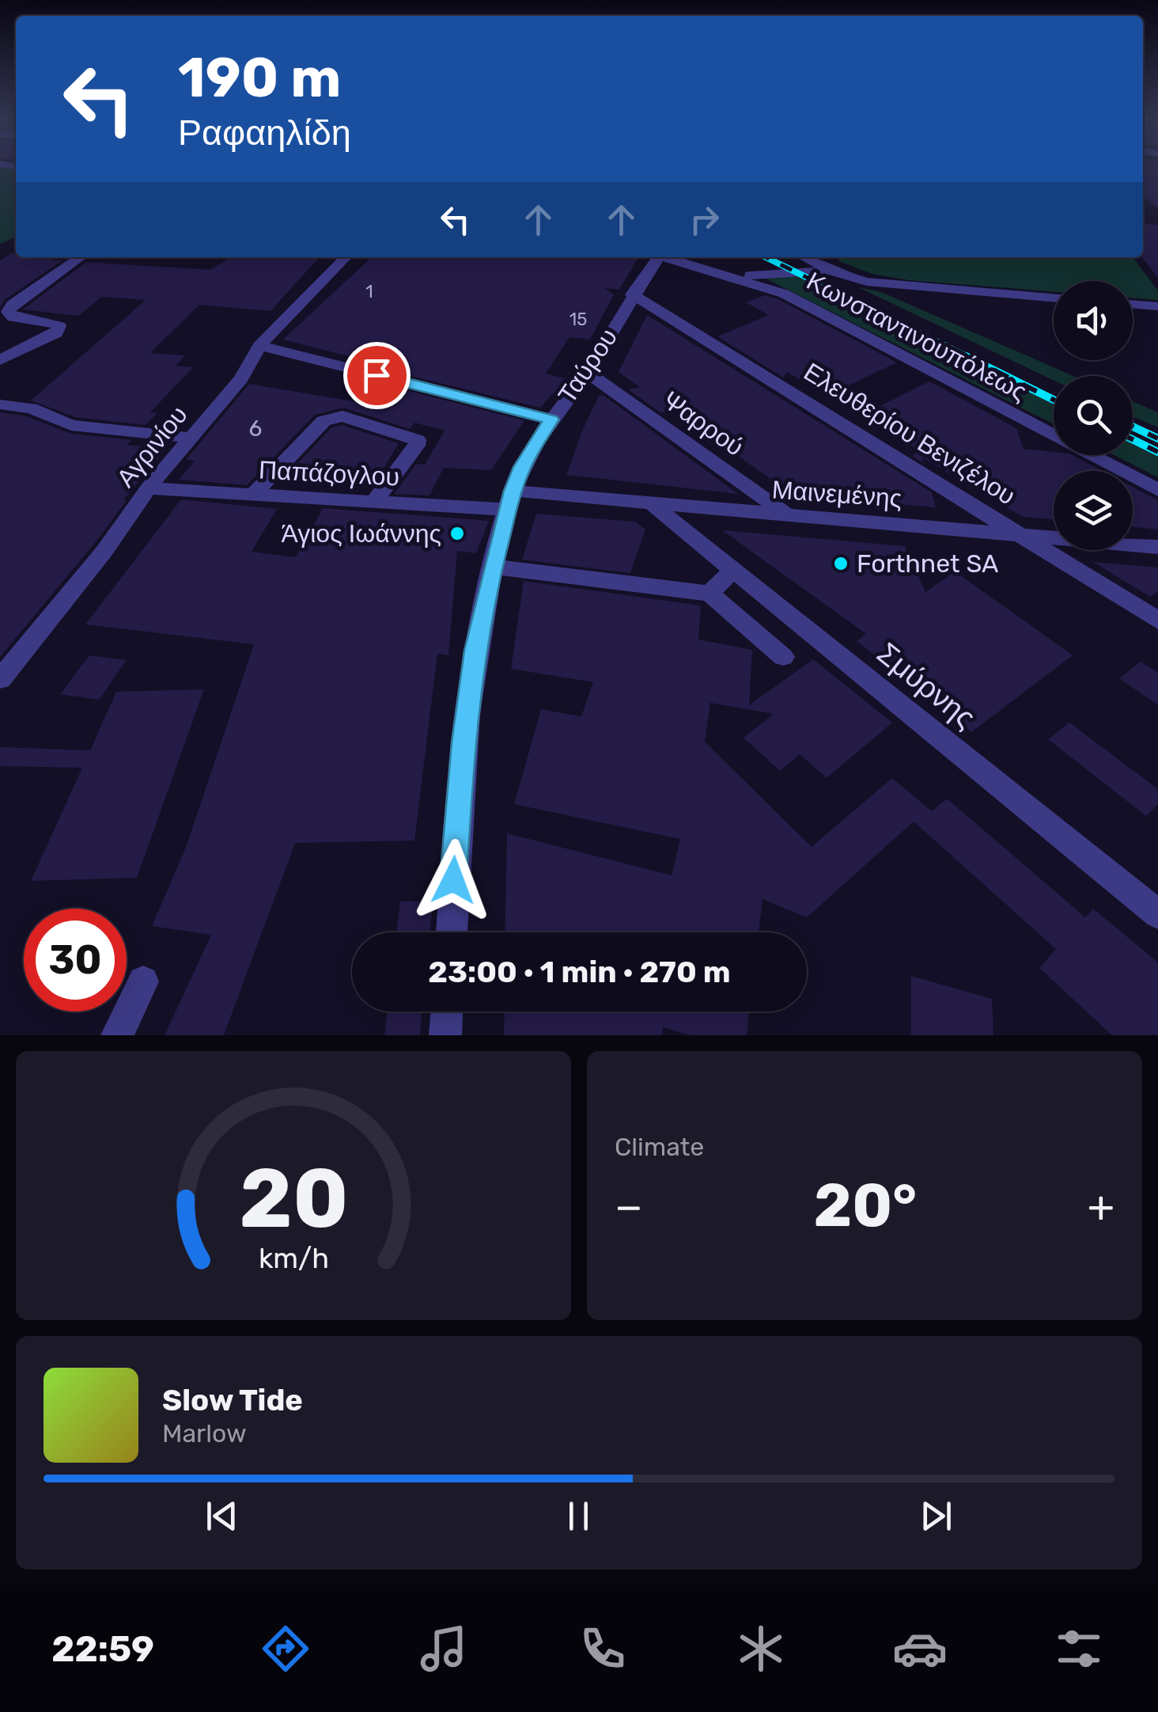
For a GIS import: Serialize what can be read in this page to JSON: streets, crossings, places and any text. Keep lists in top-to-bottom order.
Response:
{
  "streets": {
    "street": [
      "Κωνσταντινουπόλεως",
      "Ταύρου",
      "Ψαρρού",
      "Ελευθερίου Βενιζέλου",
      "Αγρινίου",
      "Παπάζογλου",
      "Μαινεμένης",
      "Σμύρνης"
    ]
  },
  "crossings": [
    ["Ταύρου", "Ψαρρού"],
    ["Ταύρου", "Ελευθερίου Βενιζέλου"],
    ["Ταύρου", "Παπάζογλου"],
    ["Ταύρου", "Μαινεμένης"],
    ["Ψαρρού", "Μαινεμένης"],
    ["Ελευθερίου Βενιζέλου", "Μαινεμένης"],
    ["Αγρινίου", "Παπάζογλου"],
    ["Παπάζογλου", "Μαινεμένης"],
    ["Μαινεμένης", "Σμύρνης"]
  ],
  "places": ["Άγιος Ιωάννης", "Forthnet SA"],
  "house_numbers": ["1", "15", "6"],
  "page": {
    "turn": ["190 m", "Ραφαηλίδη"],
    "limit": "30",
    "trip": "23:00 · 1 min · 270 m",
    "tile": "Climate",
    "heat": ["−", "20°", "+"],
    "song": ["Slow Tide", "Marlow"],
    "tabs": "22:59",
    "gauge": ["20", "km/h"]
  }
}
